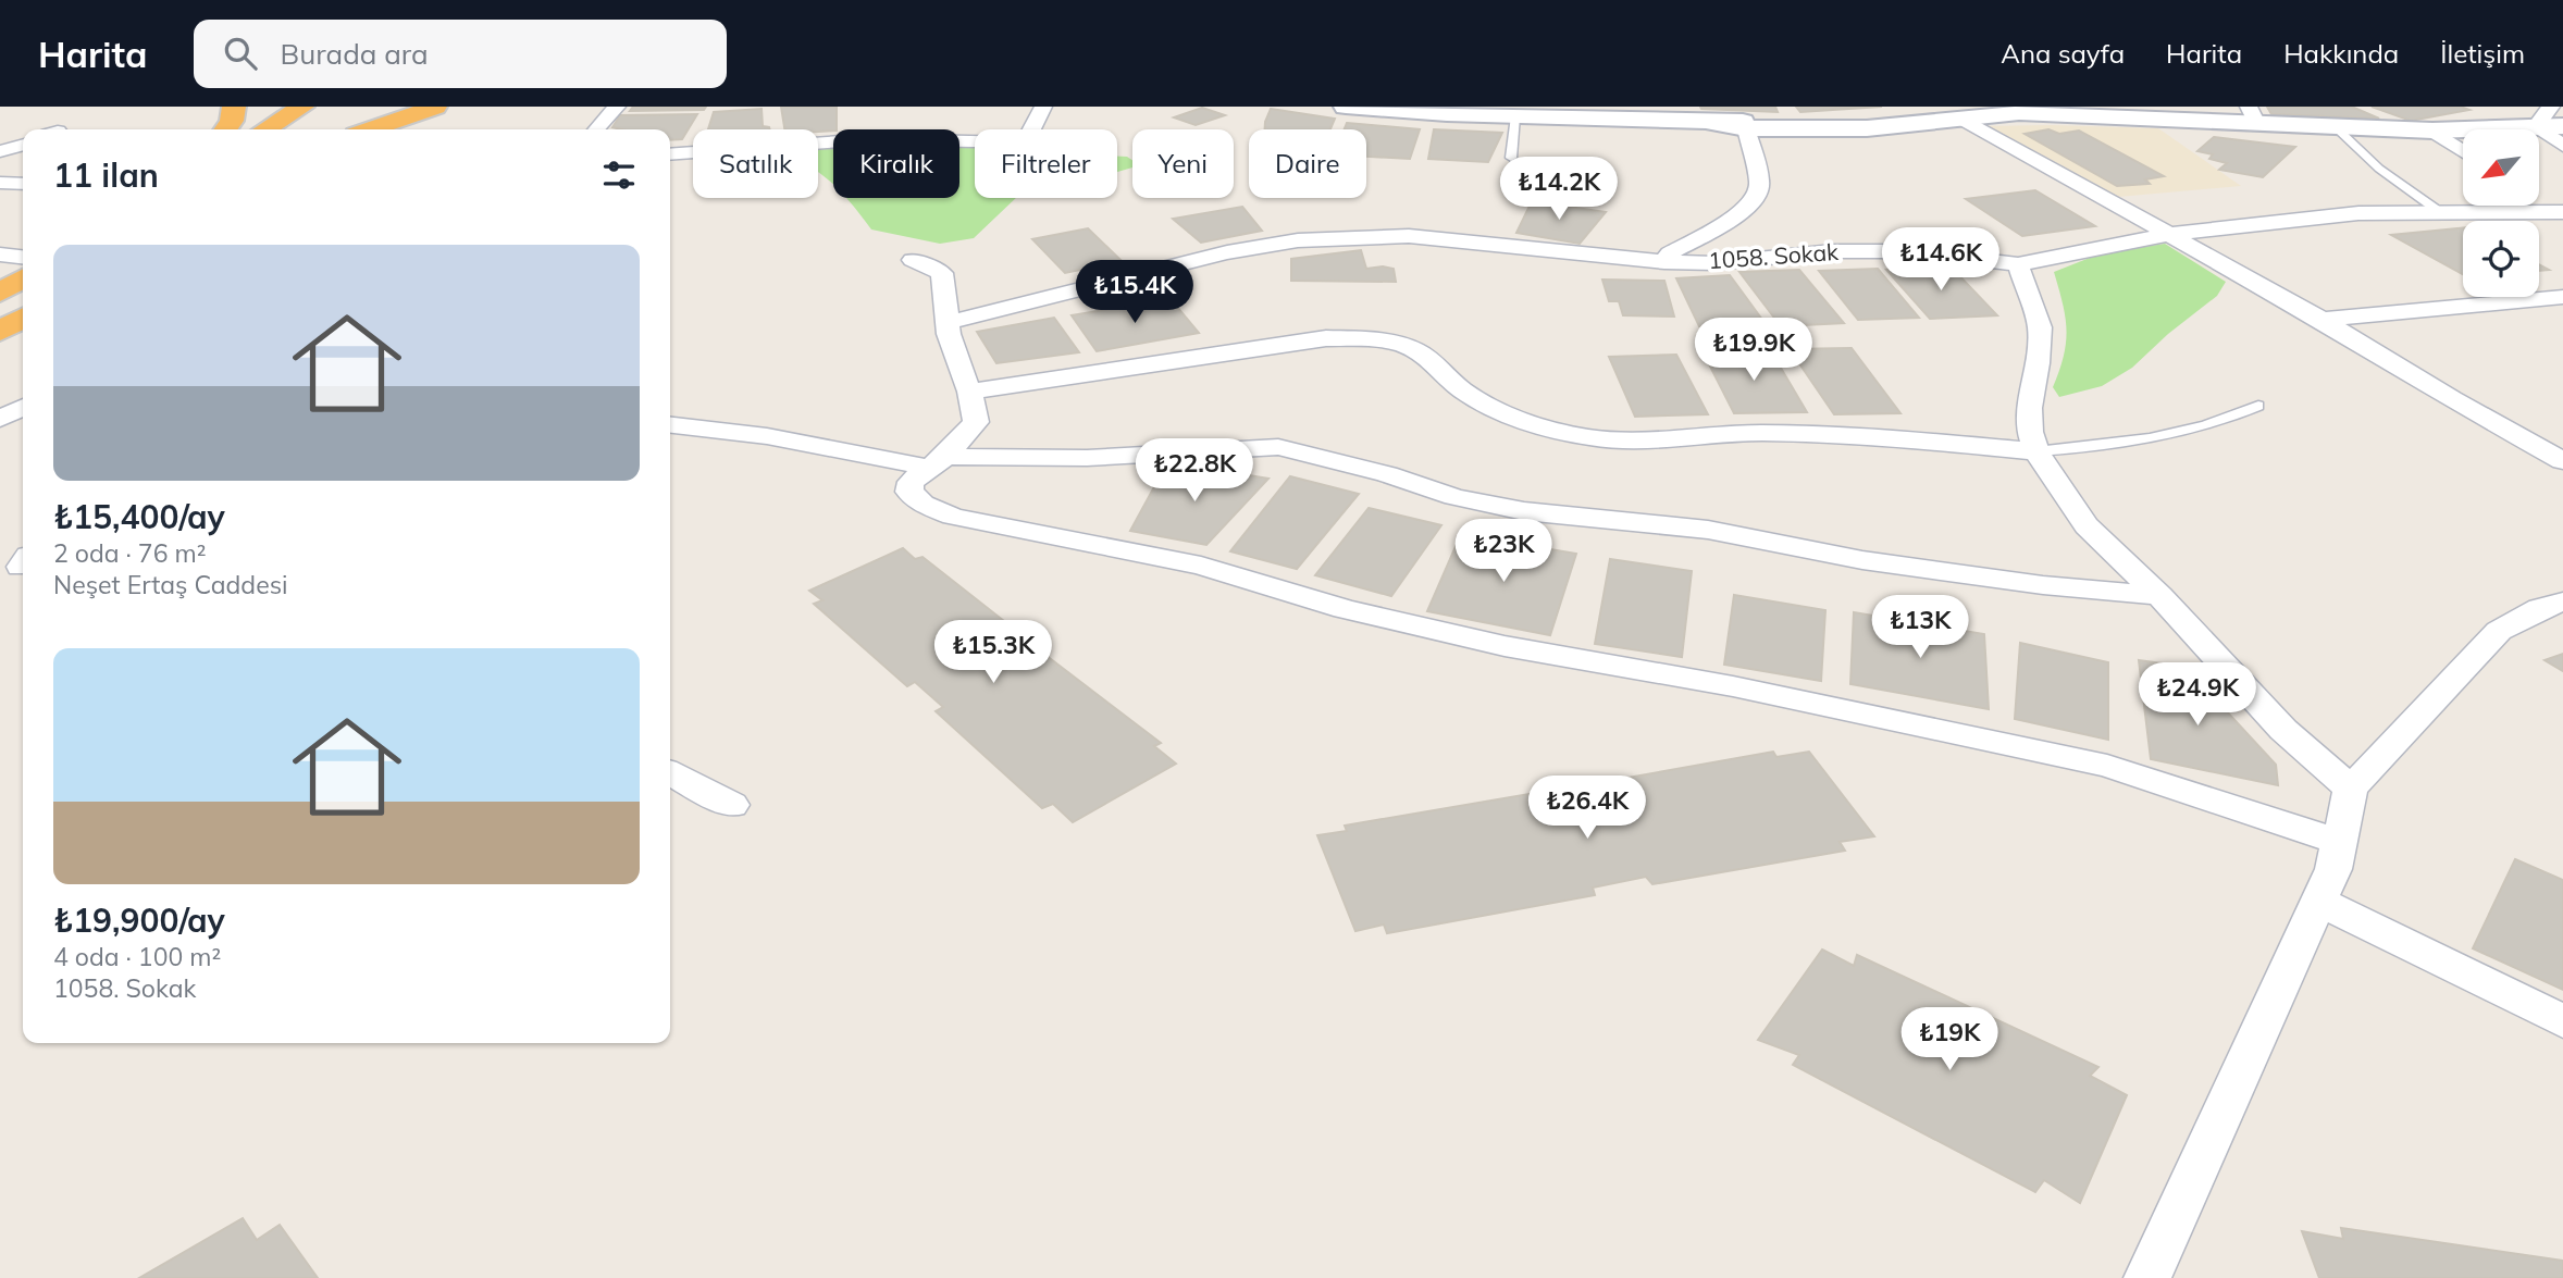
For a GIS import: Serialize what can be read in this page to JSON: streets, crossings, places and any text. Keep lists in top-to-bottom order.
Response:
{
  "streets": {
    "street": ["1058. Sokak"]
  },
  "north": "bottom left",
  "page": {
    "header": "Harita",
    "search": "Burada ara",
    "nav": [
      "Ana sayfa",
      "Harita",
      "Hakkında",
      "İletişim"
    ],
    "chip": [
      "Satılık",
      "Kiralık",
      "Filtreler",
      "Yeni",
      "Daire"
    ],
    "heading": "11 ilan",
    "price": [
      "₺14.2K",
      "₺14.6K",
      "₺15.4K",
      "₺19.9K",
      "₺22.8K",
      "₺23K",
      "₺13K",
      "₺15.3K",
      "₺24.9K",
      "₺26.4K",
      "₺19K"
    ],
    "list": [
      {
        "name": "₺15,400/ay",
        "note": "2 oda · 76 m² · Neşet Ertaş Caddesi"
      },
      {
        "name": "₺19,900/ay",
        "note": "4 oda · 100 m² · 1058. Sokak"
      }
    ]
  }
}
